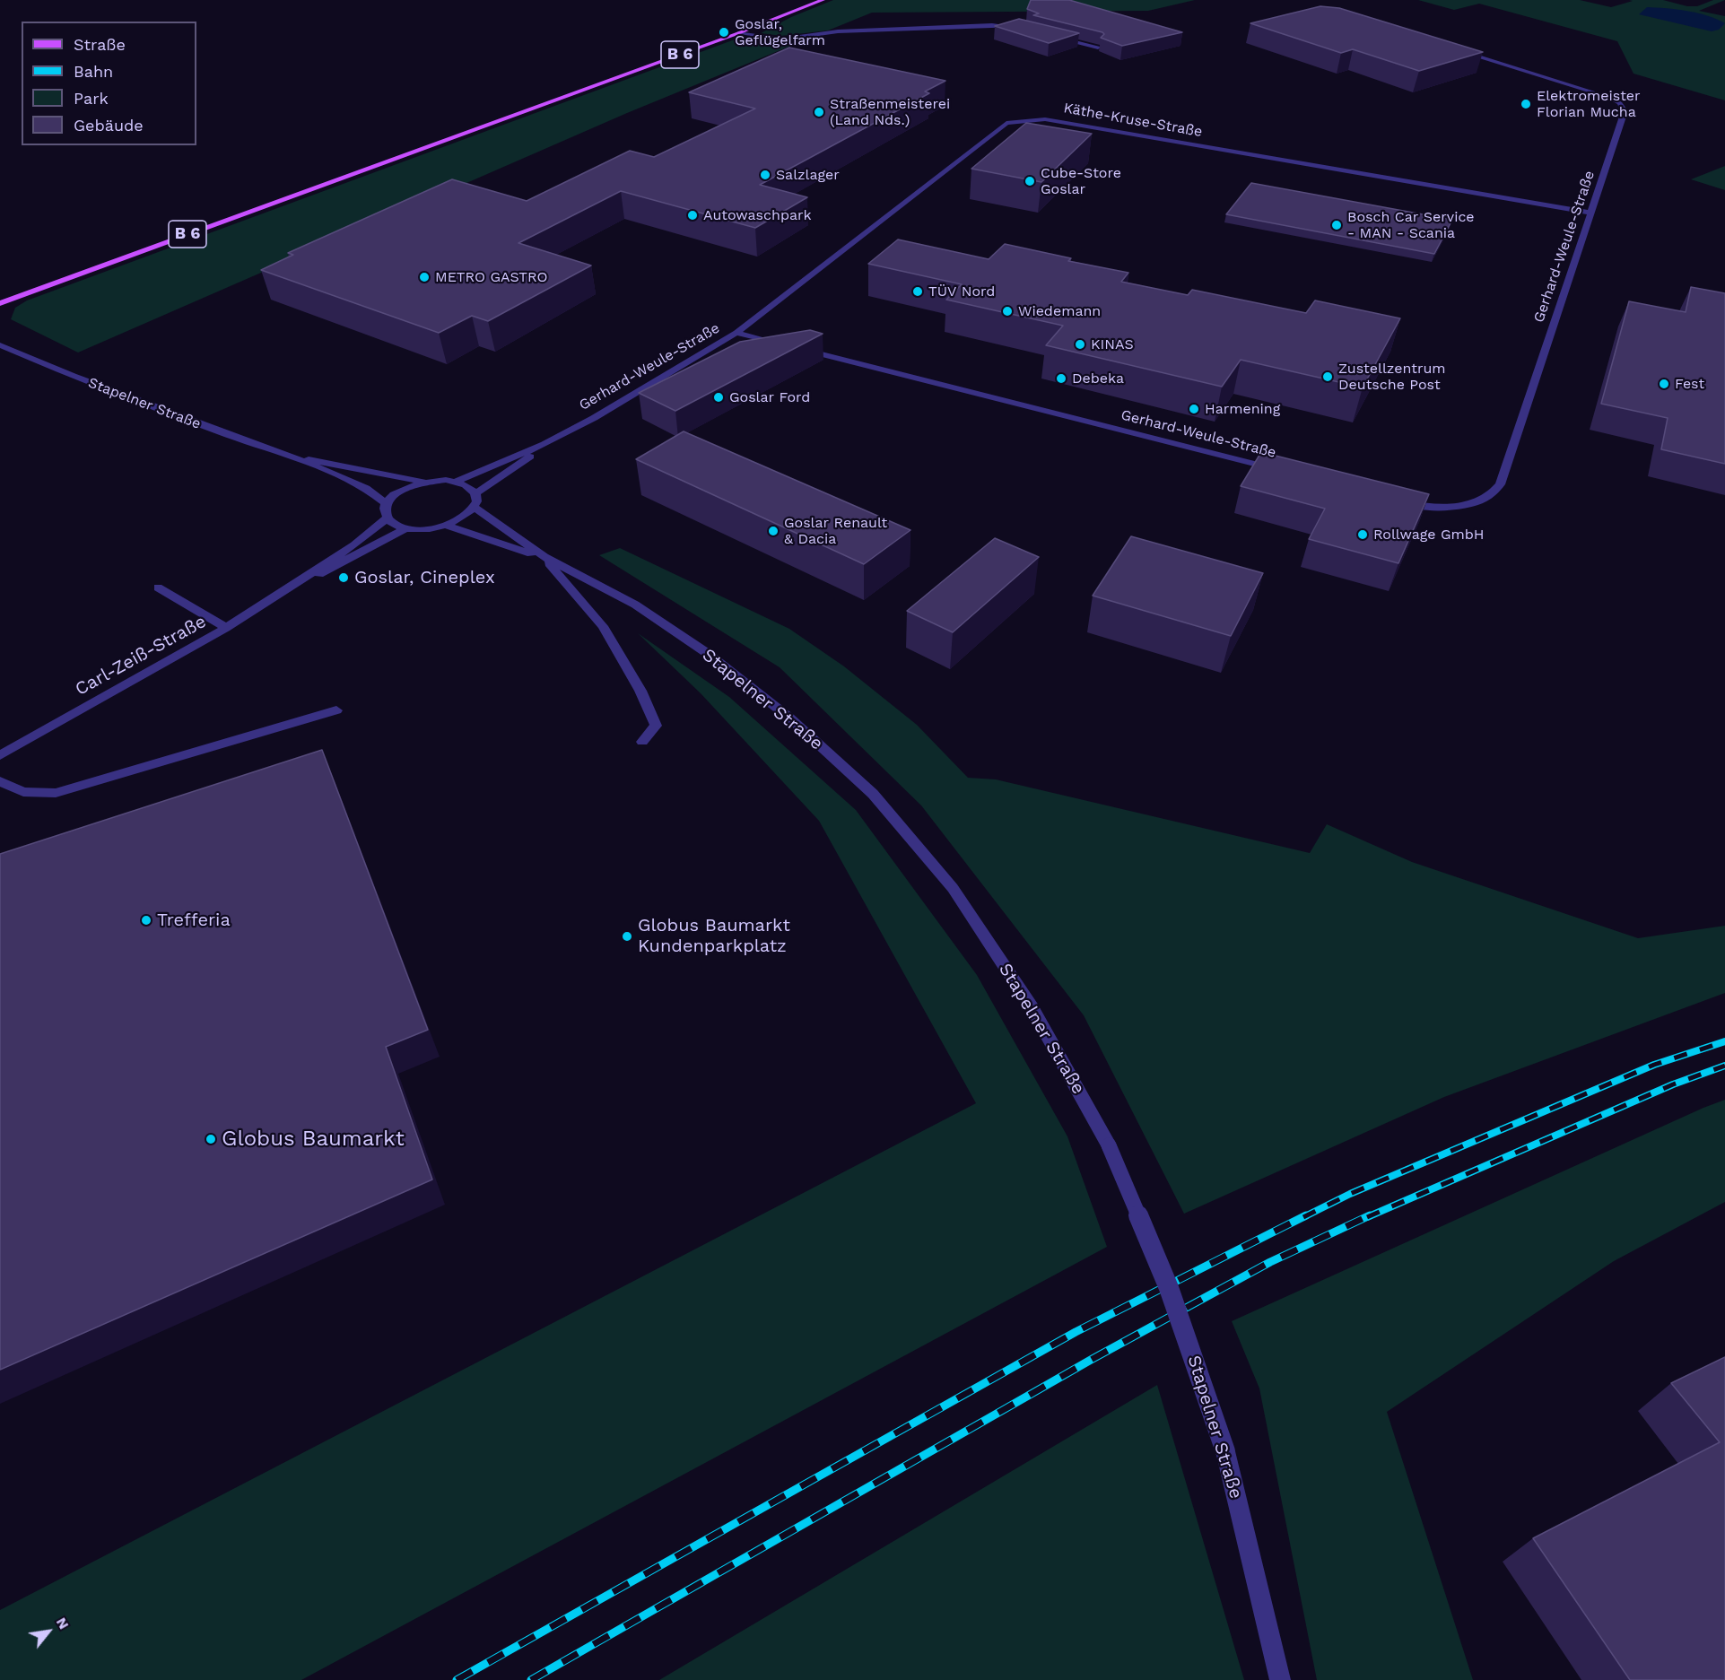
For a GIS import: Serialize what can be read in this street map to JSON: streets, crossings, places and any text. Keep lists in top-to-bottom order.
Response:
{
  "streets": {
    "main road": ["B 6"],
    "street": [
      "Käthe-Kruse-Straße",
      "Gerhard-Weule-Straße",
      "Stapelner Straße",
      "Carl-Zeiß-Straße"
    ]
  },
  "crossings": [
    ["Käthe-Kruse-Straße", "Gerhard-Weule-Straße"],
    ["Gerhard-Weule-Straße", "Stapelner Straße"],
    ["Stapelner Straße", "Carl-Zeiß-Straße"]
  ],
  "places": [
    "Goslar, Geflügelfarm",
    "Elektromeister Florian Mucha",
    "Straßenmeisterei (Land Nds.)",
    "Salzlager",
    "Cube-Store Goslar",
    "Autowaschpark",
    "Bosch Car Service - MAN - Scania",
    "METRO GASTRO",
    "TÜV Nord",
    "Wiedemann",
    "KINAS",
    "Zustellzentrum Deutsche Post",
    "Debeka",
    "Fest",
    "Goslar Ford",
    "Harmening",
    "Goslar Renault & Dacia",
    "Rollwage GmbH",
    "Goslar, Cineplex",
    "Trefferia",
    "Globus Baumarkt Kundenparkplatz",
    "Globus Baumarkt"
  ],
  "legend": [
    "Straße",
    "Bahn",
    "Park",
    "Gebäude"
  ],
  "north": "top right"
}
